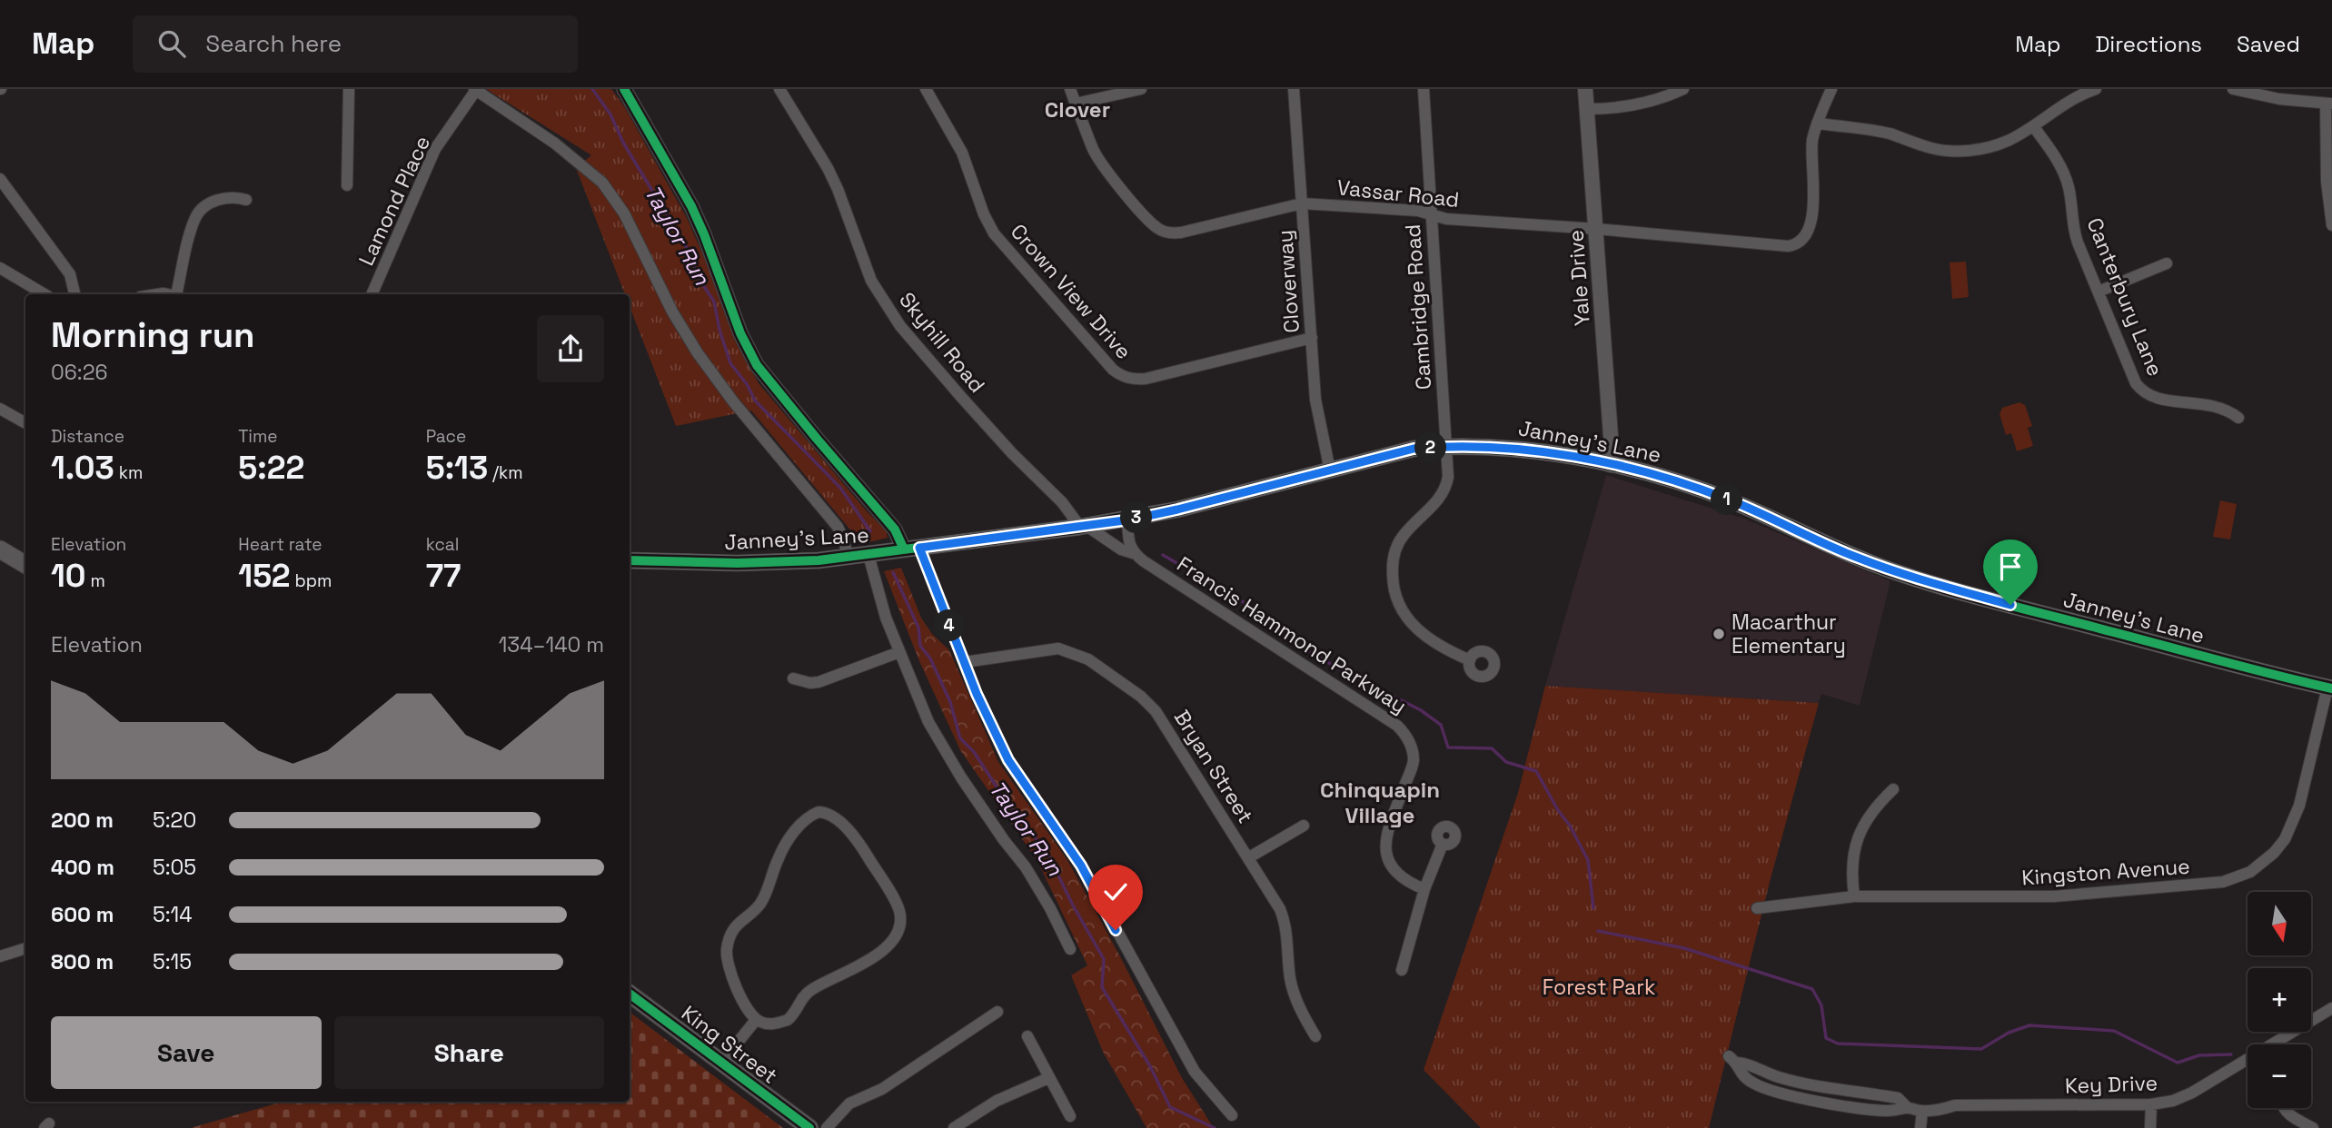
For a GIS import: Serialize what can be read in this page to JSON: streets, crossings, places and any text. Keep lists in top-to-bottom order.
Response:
{
  "streets": {
    "main road": ["Janney's Lane", "King Street"],
    "street": [
      "Vassar Road",
      "Lamond Place",
      "Yale Drive",
      "Cloverway",
      "Crown View Drive",
      "Canterbury Lane",
      "Cambridge Road",
      "Skyhill Road",
      "Francis Hammond Parkway",
      "Bryan Street",
      "Kingston Avenue",
      "Key Drive"
    ]
  },
  "crossings": [
    ["Vassar Road", "Yale Drive"],
    ["Vassar Road", "Cloverway"],
    ["Vassar Road", "Cambridge Road"],
    ["Yale Drive", "Janney's Lane"],
    ["Cloverway", "Crown View Drive"],
    ["Cloverway", "Janney's Lane"],
    ["Cambridge Road", "Janney's Lane"],
    ["Skyhill Road", "Janney's Lane"],
    ["Skyhill Road", "Francis Hammond Parkway"],
    ["Janney's Lane", "Francis Hammond Parkway"],
    ["Janney's Lane", "Kingston Avenue"]
  ],
  "districts": ["Clover", "Chinquapin Village"],
  "water": ["Taylor Run"],
  "parks": ["Forest Park"],
  "places": ["Macarthur Elementary"],
  "north": "bottom",
  "page": {
    "header": "Map",
    "search": "Search here",
    "nav": ["Map", "Directions", "Saved"],
    "heading": ["Morning run", "06:26"],
    "stats": [
      ["Distance", "1.03 km"],
      ["Time", "5:22"],
      ["Pace", "5:13 /km"],
      ["Elevation", "10 m"],
      ["Heart rate", "152 bpm"],
      ["kcal", "77"]
    ],
    "pins": [
      "2",
      "1",
      "3",
      "4"
    ],
    "chart": ["Elevation", "134–140 m"],
    "list": [
      {
        "name": "200 m",
        "note": "5:20"
      },
      {
        "name": "400 m",
        "note": "5:05"
      },
      {
        "name": "600 m",
        "note": "5:14"
      },
      {
        "name": "800 m",
        "note": "5:15"
      }
    ],
    "map_buttons": ["+", "−"],
    "buttons": ["Save", "Share"]
  }
}
